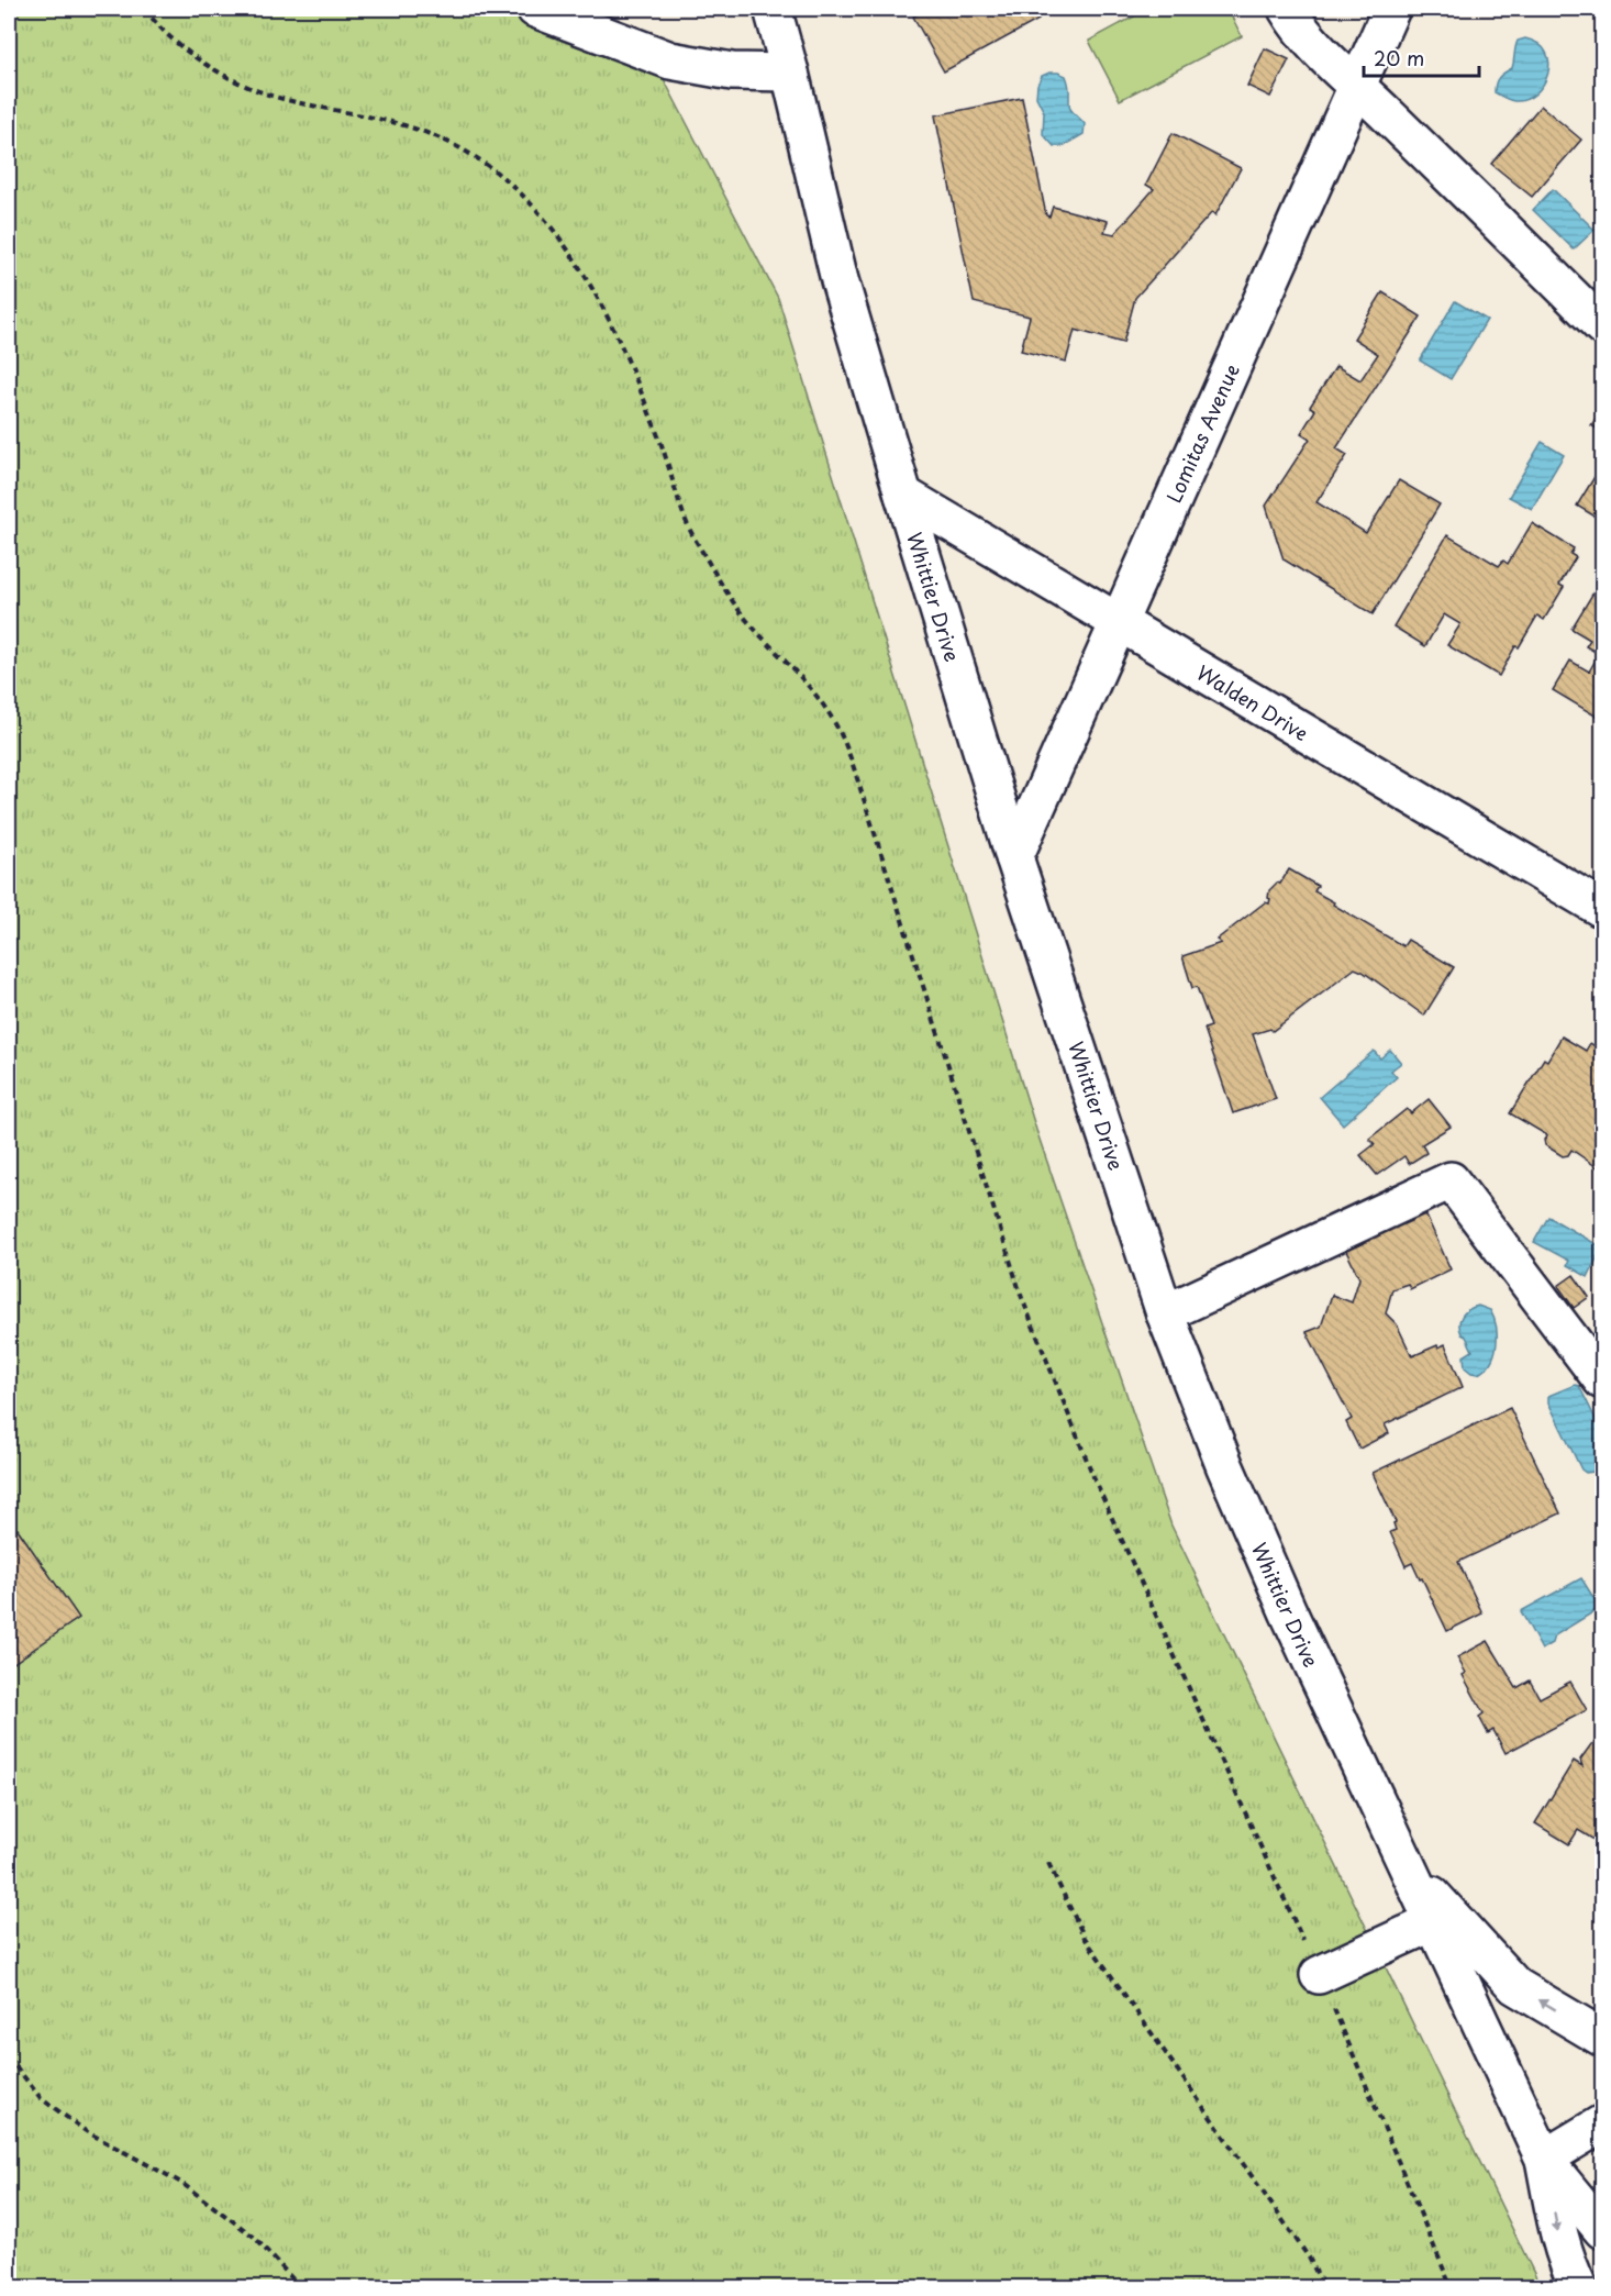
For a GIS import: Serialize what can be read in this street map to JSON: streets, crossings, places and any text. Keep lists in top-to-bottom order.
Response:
{
  "streets": {
    "street": ["Lomitas Avenue", "Whittier Drive", "Walden Drive"]
  },
  "crossings": [
    ["Lomitas Avenue", "Whittier Drive"],
    ["Lomitas Avenue", "Walden Drive"],
    ["Whittier Drive", "Walden Drive"]
  ],
  "scale_bar": "20 m"
}
